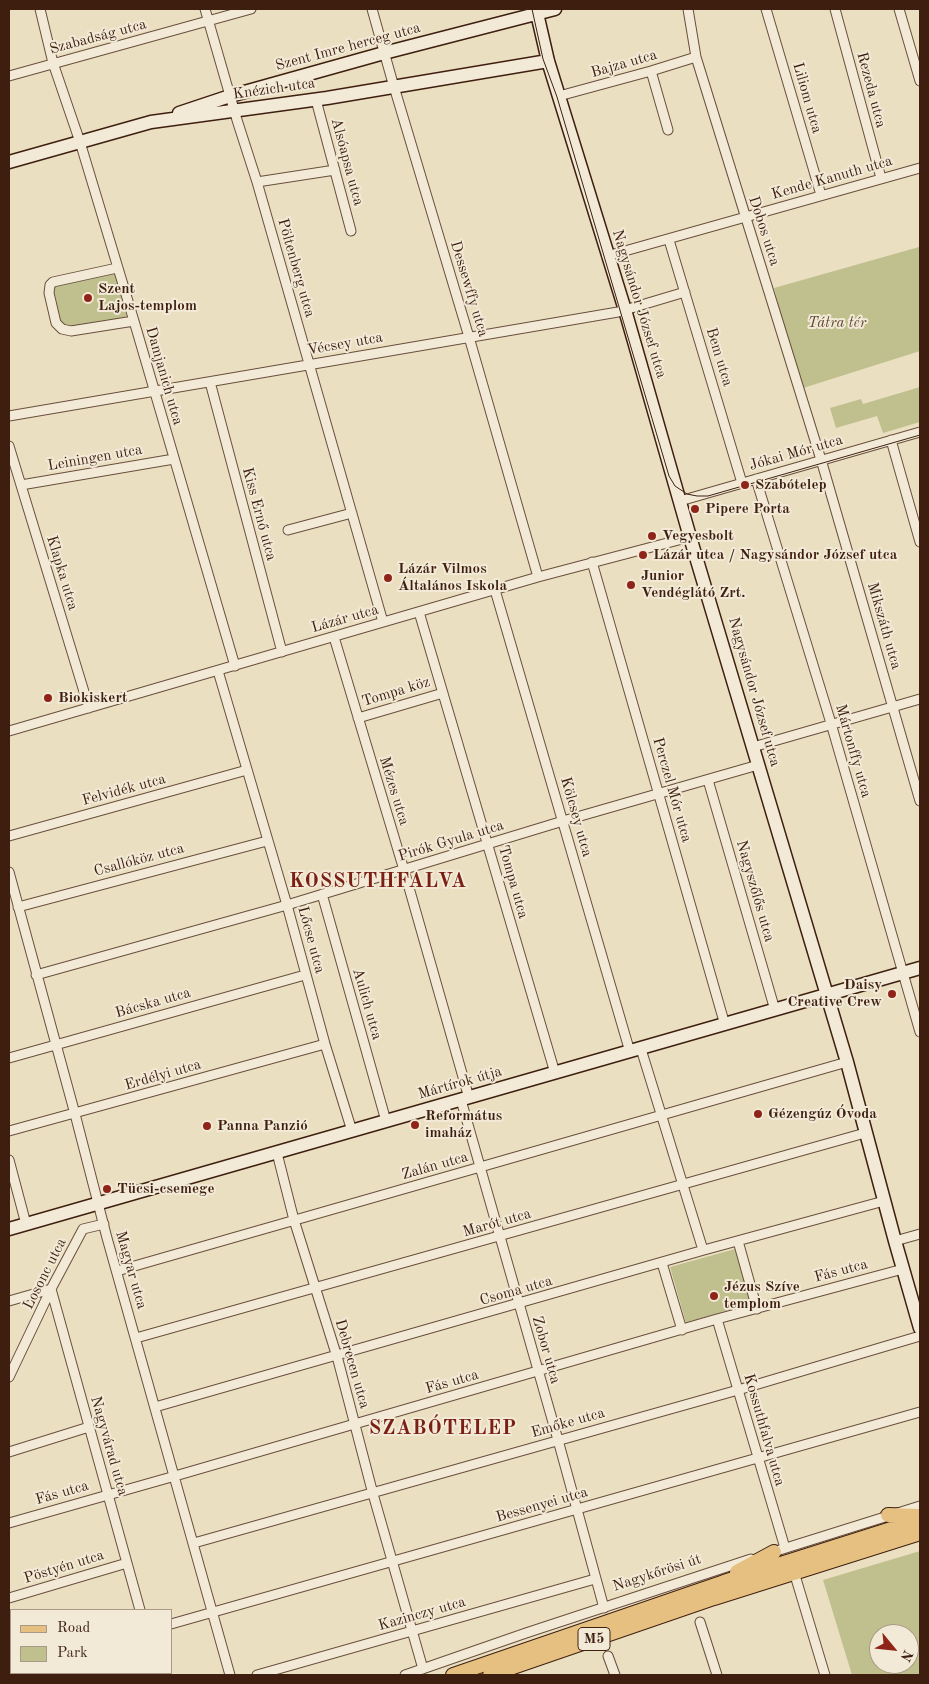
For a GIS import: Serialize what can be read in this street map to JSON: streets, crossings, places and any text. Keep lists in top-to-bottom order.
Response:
{
  "streets": {
    "main road": ["Nagykőrösi út", "M5"],
    "street": [
      "Szabadság utca",
      "Szent Imre herceg utca",
      "Bajza utca",
      "Knézich utca",
      "Rezeda utca",
      "Liliom utca",
      "Alsóapsa utca",
      "Kende Kanuth utca",
      "Dobos utca",
      "Pöltenberg utca",
      "Dessewffy utca",
      "Nagysándor József utca",
      "Vécsey utca",
      "Bem utca",
      "Damjanich utca",
      "Jókai Mór utca",
      "Leiningen utca",
      "Kiss Ernő utca",
      "Klapka utca",
      "Lázár utca",
      "Mikszáth utca",
      "Tompa köz",
      "Mártonffy utca",
      "Felvidék utca",
      "Perczel Mór utca",
      "Mézes utca",
      "Kölcsey utca",
      "Pirók Gyula utca",
      "Csallóköz utca",
      "Tompa utca",
      "Nagyszőlős utca",
      "Lőcse utca",
      "Bácska utca",
      "Aulich utca",
      "Erdélyi utca",
      "Mártírok útja",
      "Zalán utca",
      "Marót utca",
      "Magyar utca",
      "Fás utca",
      "Losonc utca",
      "Csoma utca",
      "Zobor utca",
      "Debrecen utca",
      "Emőke utca",
      "Kossuthfalva utca",
      "Nagyvárad utca",
      "Bessenyei utca",
      "Pöstyén utca",
      "Kazinczy utca"
    ]
  },
  "crossings": [
    ["Szabadság utca", "Pöltenberg utca"],
    ["Szabadság utca", "Damjanich utca"],
    ["Szent Imre herceg utca", "Knézich utca"],
    ["Szent Imre herceg utca", "Pöltenberg utca"],
    ["Szent Imre herceg utca", "Dessewffy utca"],
    ["Szent Imre herceg utca", "Nagysándor József utca"],
    ["Bajza utca", "Dobos utca"],
    ["Bajza utca", "Nagysándor József utca"],
    ["Knézich utca", "Alsóapsa utca"],
    ["Knézich utca", "Pöltenberg utca"],
    ["Knézich utca", "Dessewffy utca"],
    ["Knézich utca", "Nagysándor József utca"],
    ["Knézich utca", "Damjanich utca"],
    ["Rezeda utca", "Kende Kanuth utca"],
    ["Liliom utca", "Kende Kanuth utca"],
    ["Kende Kanuth utca", "Dobos utca"],
    ["Kende Kanuth utca", "Nagysándor József utca"],
    ["Kende Kanuth utca", "Bem utca"],
    ["Dobos utca", "Jókai Mór utca"],
    ["Dobos utca", "Mikszáth utca"],
    ["Pöltenberg utca", "Vécsey utca"],
    ["Pöltenberg utca", "Lázár utca"],
    ["Dessewffy utca", "Vécsey utca"],
    ["Dessewffy utca", "Lázár utca"],
    ["Nagysándor József utca", "Vécsey utca"],
    ["Nagysándor József utca", "Jókai Mór utca"],
    ["Nagysándor József utca", "Lázár utca"],
    ["Nagysándor József utca", "Pirók Gyula utca"],
    ["Nagysándor József utca", "Mártírok útja"],
    ["Nagysándor József utca", "Zalán utca"],
    ["Nagysándor József utca", "Marót utca"],
    ["Nagysándor József utca", "Fás utca"],
    ["Nagysándor József utca", "Csoma utca"],
    ["Vécsey utca", "Bem utca"],
    ["Vécsey utca", "Damjanich utca"],
    ["Vécsey utca", "Kiss Ernő utca"],
    ["Bem utca", "Jókai Mór utca"],
    ["Damjanich utca", "Leiningen utca"],
    ["Damjanich utca", "Lázár utca"],
    ["Jókai Mór utca", "Mikszáth utca"],
    ["Jókai Mór utca", "Mártonffy utca"],
    ["Leiningen utca", "Klapka utca"],
    ["Kiss Ernő utca", "Lázár utca"],
    ["Klapka utca", "Lázár utca"],
    ["Lázár utca", "Perczel Mór utca"],
    ["Lázár utca", "Mézes utca"],
    ["Lázár utca", "Kölcsey utca"],
    ["Lázár utca", "Tompa utca"],
    ["Lázár utca", "Lőcse utca"],
    ["Tompa köz", "Mézes utca"],
    ["Tompa köz", "Tompa utca"],
    ["Mártonffy utca", "Mártírok útja"],
    ["Felvidék utca", "Lőcse utca"],
    ["Perczel Mór utca", "Pirók Gyula utca"],
    ["Perczel Mór utca", "Mártírok útja"],
    ["Mézes utca", "Pirók Gyula utca"],
    ["Mézes utca", "Mártírok útja"],
    ["Mézes utca", "Zobor utca"],
    ["Kölcsey utca", "Pirók Gyula utca"],
    ["Kölcsey utca", "Mártírok útja"],
    ["Pirók Gyula utca", "Tompa utca"],
    ["Pirók Gyula utca", "Nagyszőlős utca"],
    ["Pirók Gyula utca", "Lőcse utca"],
    ["Pirók Gyula utca", "Aulich utca"],
    ["Pirók Gyula utca", "Magyar utca"],
    ["Csallóköz utca", "Lőcse utca"],
    ["Csallóköz utca", "Magyar utca"],
    ["Tompa utca", "Mártírok útja"],
    ["Nagyszőlős utca", "Mártírok útja"],
    ["Lőcse utca", "Bácska utca"],
    ["Lőcse utca", "Erdélyi utca"],
    ["Lőcse utca", "Mártírok útja"],
    ["Bácska utca", "Magyar utca"],
    ["Aulich utca", "Mártírok útja"],
    ["Erdélyi utca", "Magyar utca"],
    ["Mártírok útja", "Magyar utca"],
    ["Mártírok útja", "Zobor utca"],
    ["Mártírok útja", "Debrecen utca"],
    ["Zalán utca", "Magyar utca"],
    ["Zalán utca", "Zobor utca"],
    ["Zalán utca", "Debrecen utca"],
    ["Marót utca", "Magyar utca"],
    ["Marót utca", "Zobor utca"],
    ["Marót utca", "Debrecen utca"],
    ["Magyar utca", "Fás utca"],
    ["Magyar utca", "Losonc utca"],
    ["Magyar utca", "Csoma utca"],
    ["Magyar utca", "Emőke utca"],
    ["Magyar utca", "Bessenyei utca"],
    ["Fás utca", "Zobor utca"],
    ["Fás utca", "Debrecen utca"],
    ["Fás utca", "Kossuthfalva utca"],
    ["Fás utca", "Nagyvárad utca"],
    ["Losonc utca", "Nagyvárad utca"],
    ["Csoma utca", "Zobor utca"],
    ["Csoma utca", "Debrecen utca"],
    ["Zobor utca", "Emőke utca"],
    ["Zobor utca", "Bessenyei utca"],
    ["Zobor utca", "Nagykőrösi út"],
    ["Zobor utca", "Kazinczy utca"],
    ["Debrecen utca", "Emőke utca"],
    ["Debrecen utca", "Bessenyei utca"],
    ["Debrecen utca", "Nagykőrösi út"],
    ["Debrecen utca", "Kazinczy utca"],
    ["Emőke utca", "Kossuthfalva utca"],
    ["Kossuthfalva utca", "Bessenyei utca"],
    ["Kossuthfalva utca", "Nagykőrösi út"],
    ["Nagyvárad utca", "Pöstyén utca"]
  ],
  "districts": ["KOSSUTHFALVA", "SZABÓTELEP"],
  "parks": ["Tátra tér"],
  "places": [
    "Szent Lajos-templom",
    "Szabótelep",
    "Pipere Porta",
    "Vegyesbolt",
    "Lázár utca / Nagysándor József utca",
    "Lázár Vilmos Általános Iskola",
    "Junior Vendéglátó Zrt.",
    "Biokiskert",
    "Daisy Creative Crew",
    "Gézengúz Óvoda",
    "Református imaház",
    "Panna Panzió",
    "Tücsi-csemege",
    "Jézus Szíve templom"
  ],
  "legend": ["Road", "Park"],
  "north": "bottom right"
}
